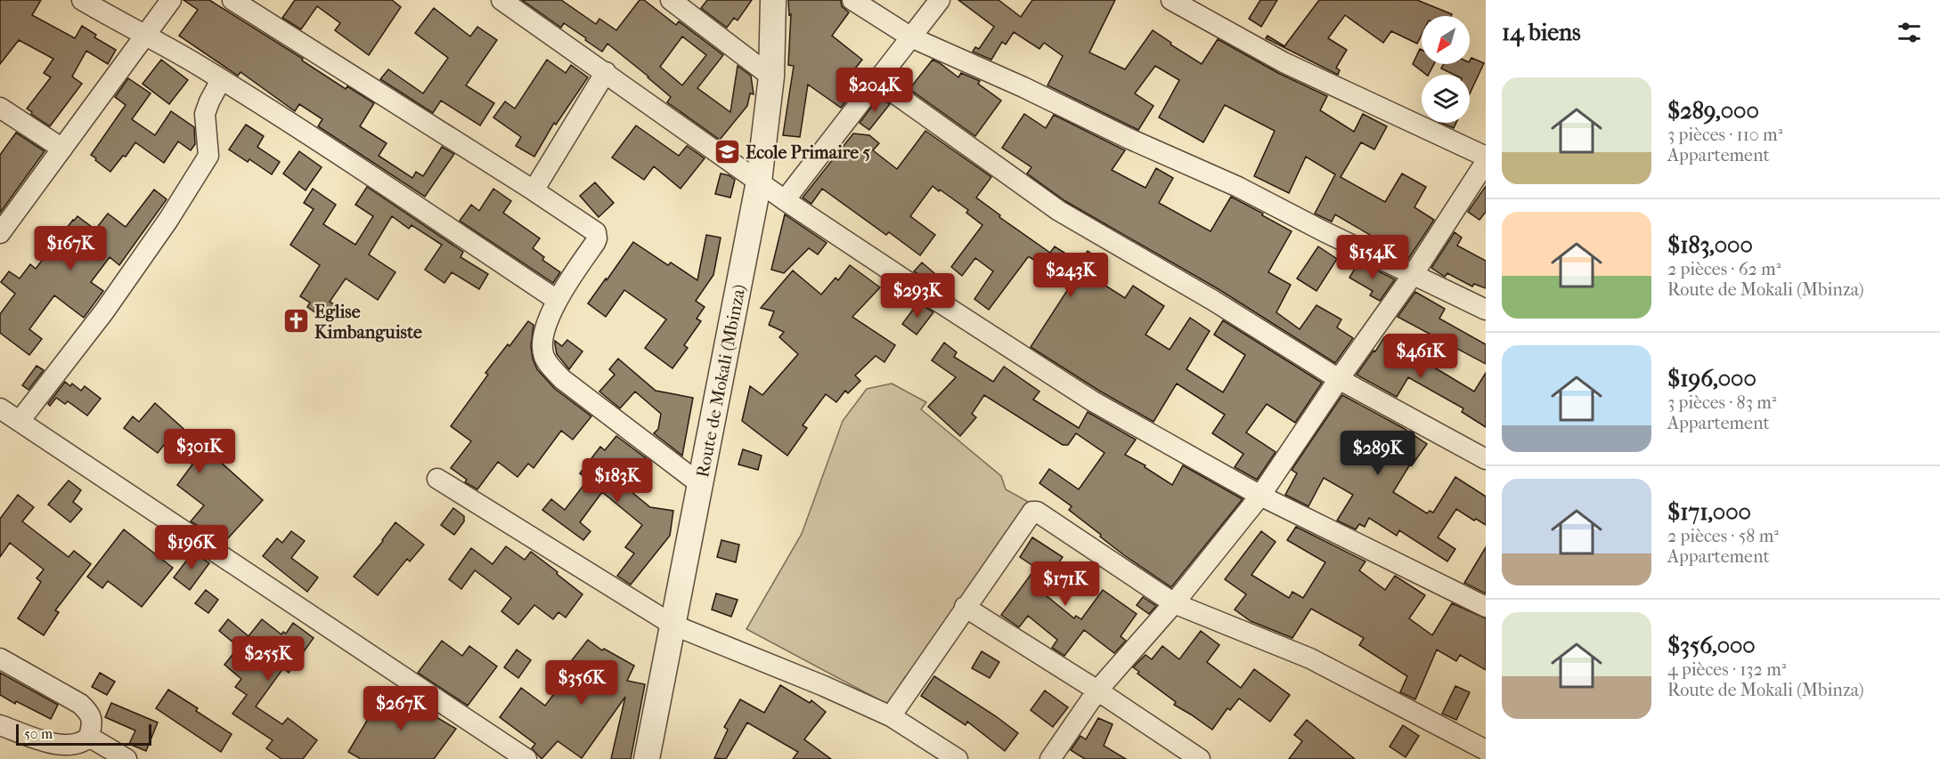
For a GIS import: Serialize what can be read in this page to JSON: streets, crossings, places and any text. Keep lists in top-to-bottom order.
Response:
{
  "streets": {
    "street": ["Route de Mokali (Mbinza)"]
  },
  "places": {
    "school or university": ["Ecole Primaire 5"],
    "church": ["Eglise Kimbanguiste"]
  },
  "scale_bar": "50 m",
  "north": "bottom left",
  "page": {
    "heading": "14 biens",
    "list": [
      {
        "name": "$289,000",
        "note": "3 pièces · 110 m² · Appartement"
      },
      {
        "name": "$183,000",
        "note": "2 pièces · 62 m² · Route de Mokali (Mbinza)"
      },
      {
        "name": "$196,000",
        "note": "3 pièces · 83 m² · Appartement"
      },
      {
        "name": "$171,000",
        "note": "2 pièces · 58 m² · Appartement"
      },
      {
        "name": "$356,000",
        "note": "4 pièces · 132 m² · Route de Mokali (Mbinza)"
      }
    ],
    "price": [
      "$204K",
      "$167K",
      "$154K",
      "$243K",
      "$293K",
      "$461K",
      "$301K",
      "$289K",
      "$183K",
      "$196K",
      "$171K",
      "$255K",
      "$356K",
      "$267K"
    ],
    "scale": "50 m"
  }
}
